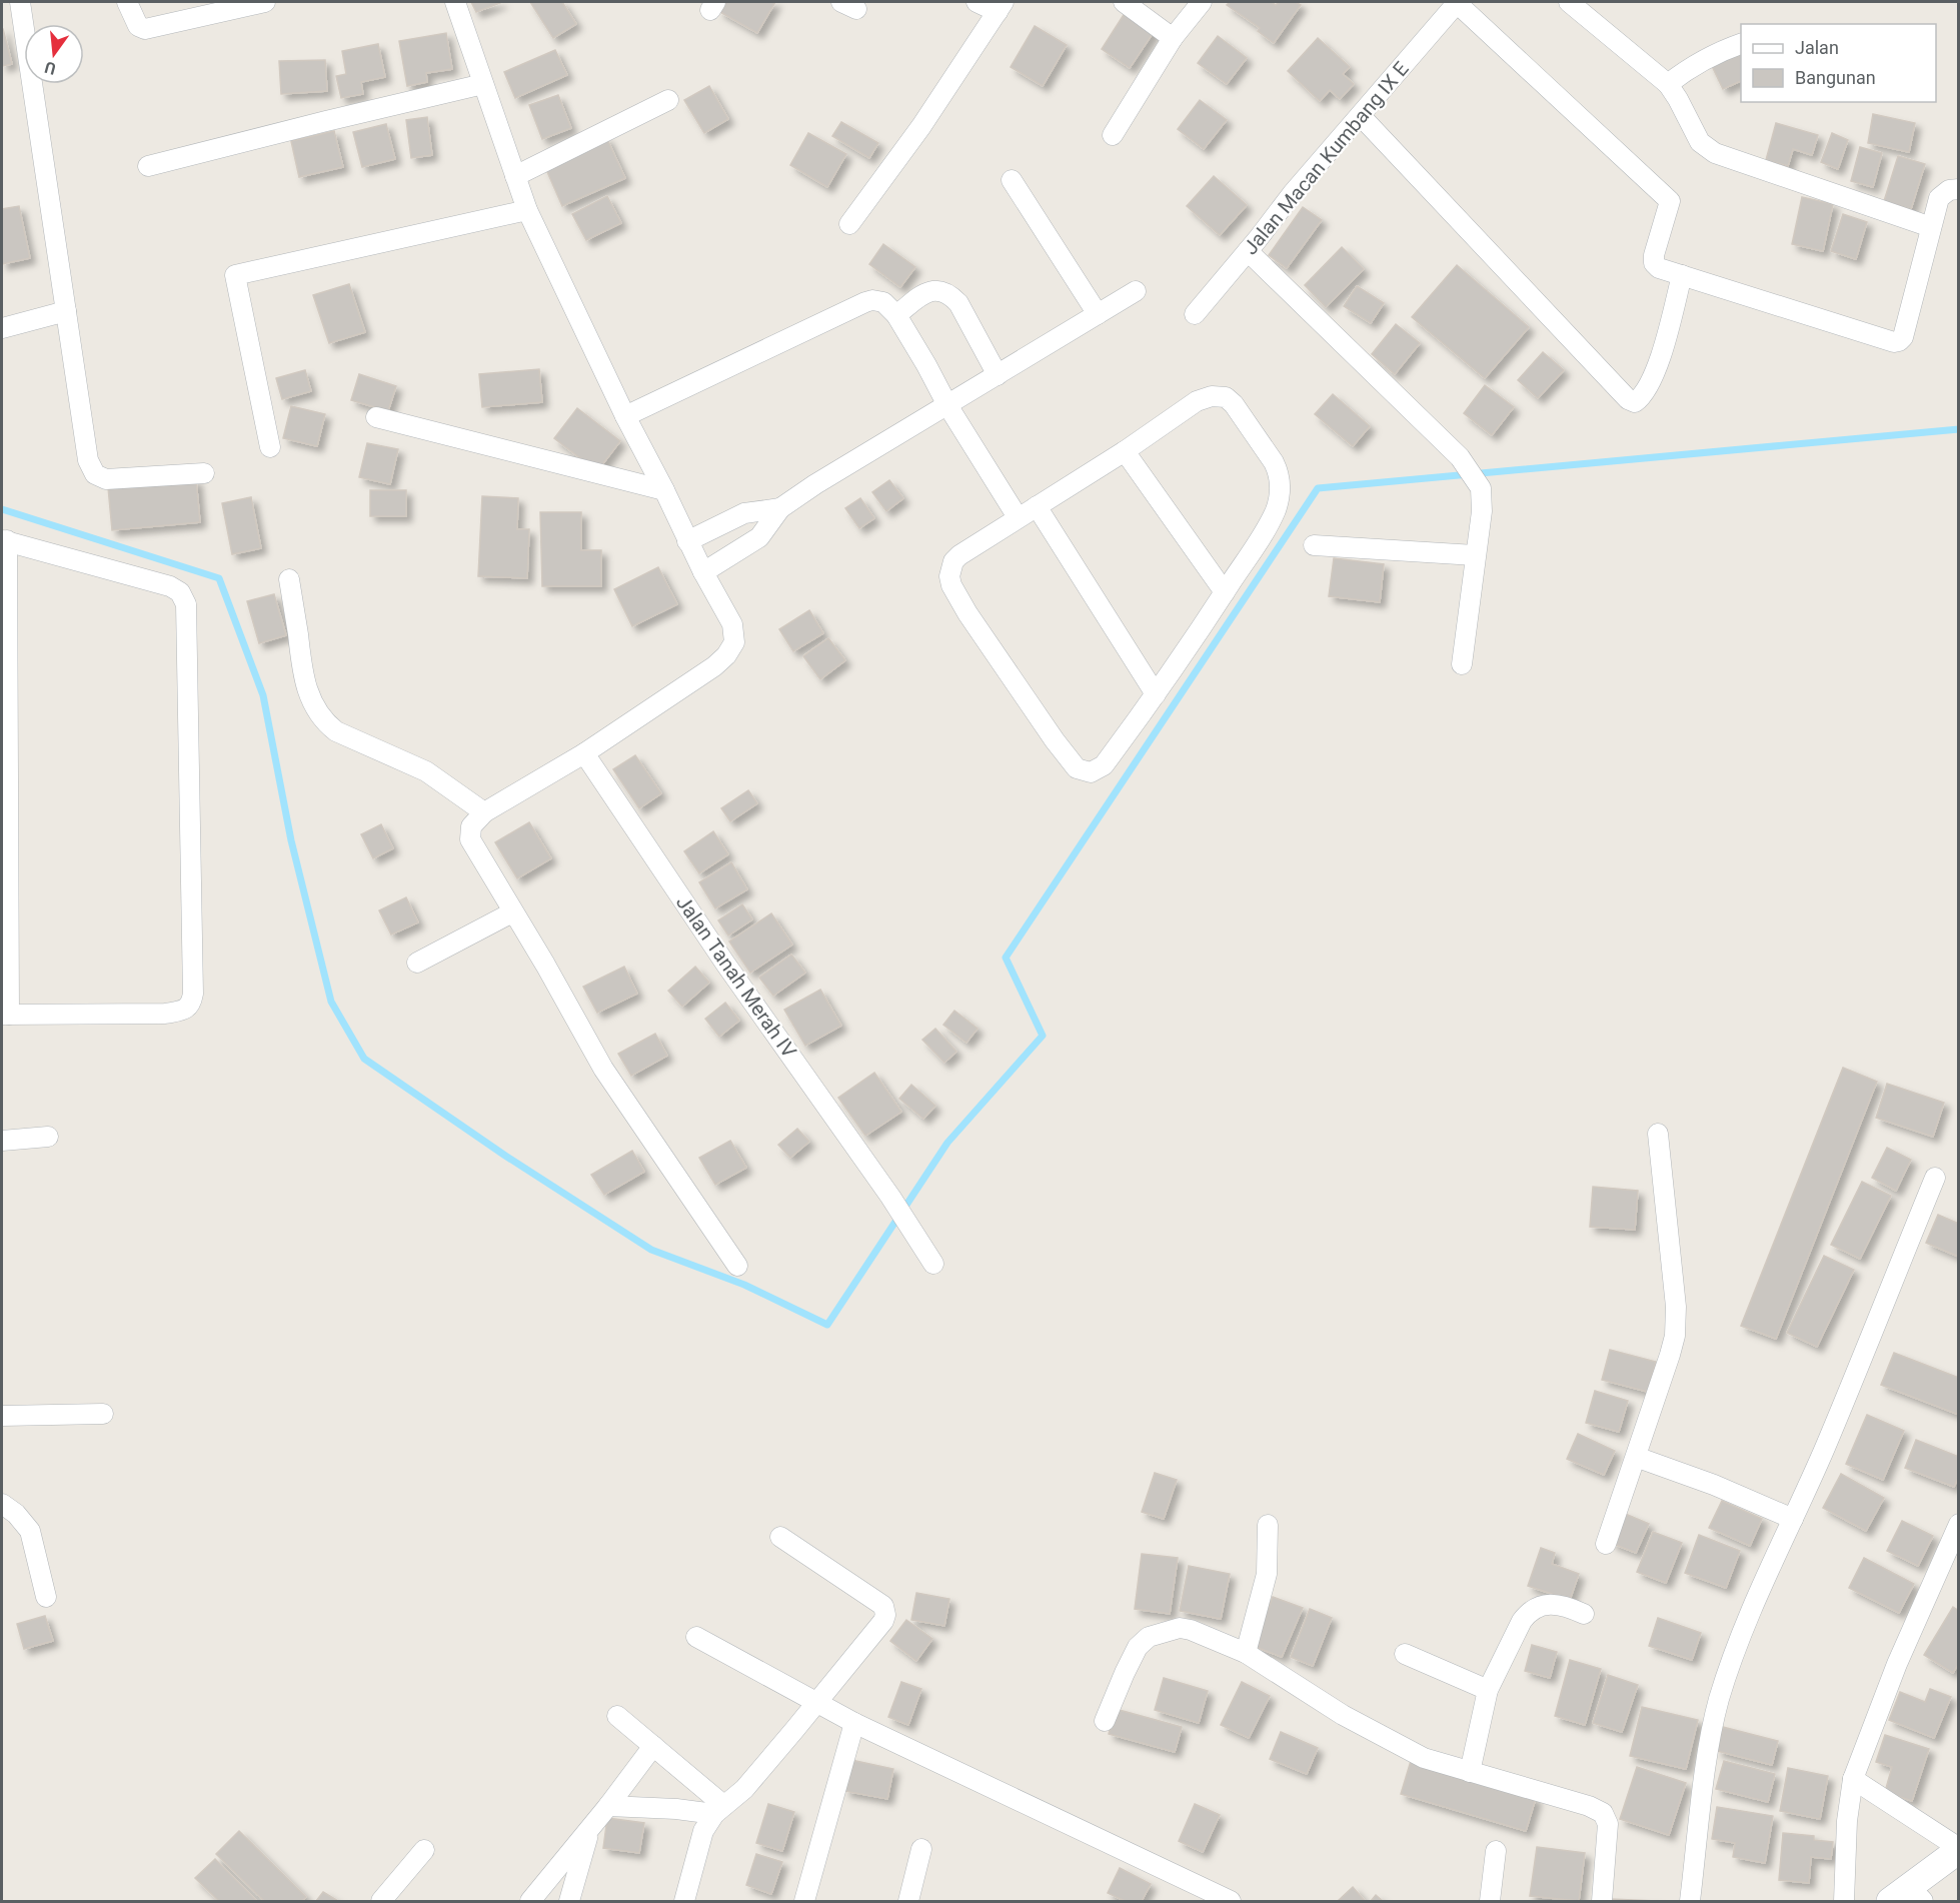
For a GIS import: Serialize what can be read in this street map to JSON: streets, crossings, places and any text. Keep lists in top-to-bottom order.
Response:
{
  "streets": {
    "street": ["Jalan Macan Kumbang IX E", "Jalan Tanah Merah IV"]
  },
  "legend": ["Jalan", "Bangunan"],
  "north": "bottom"
}
